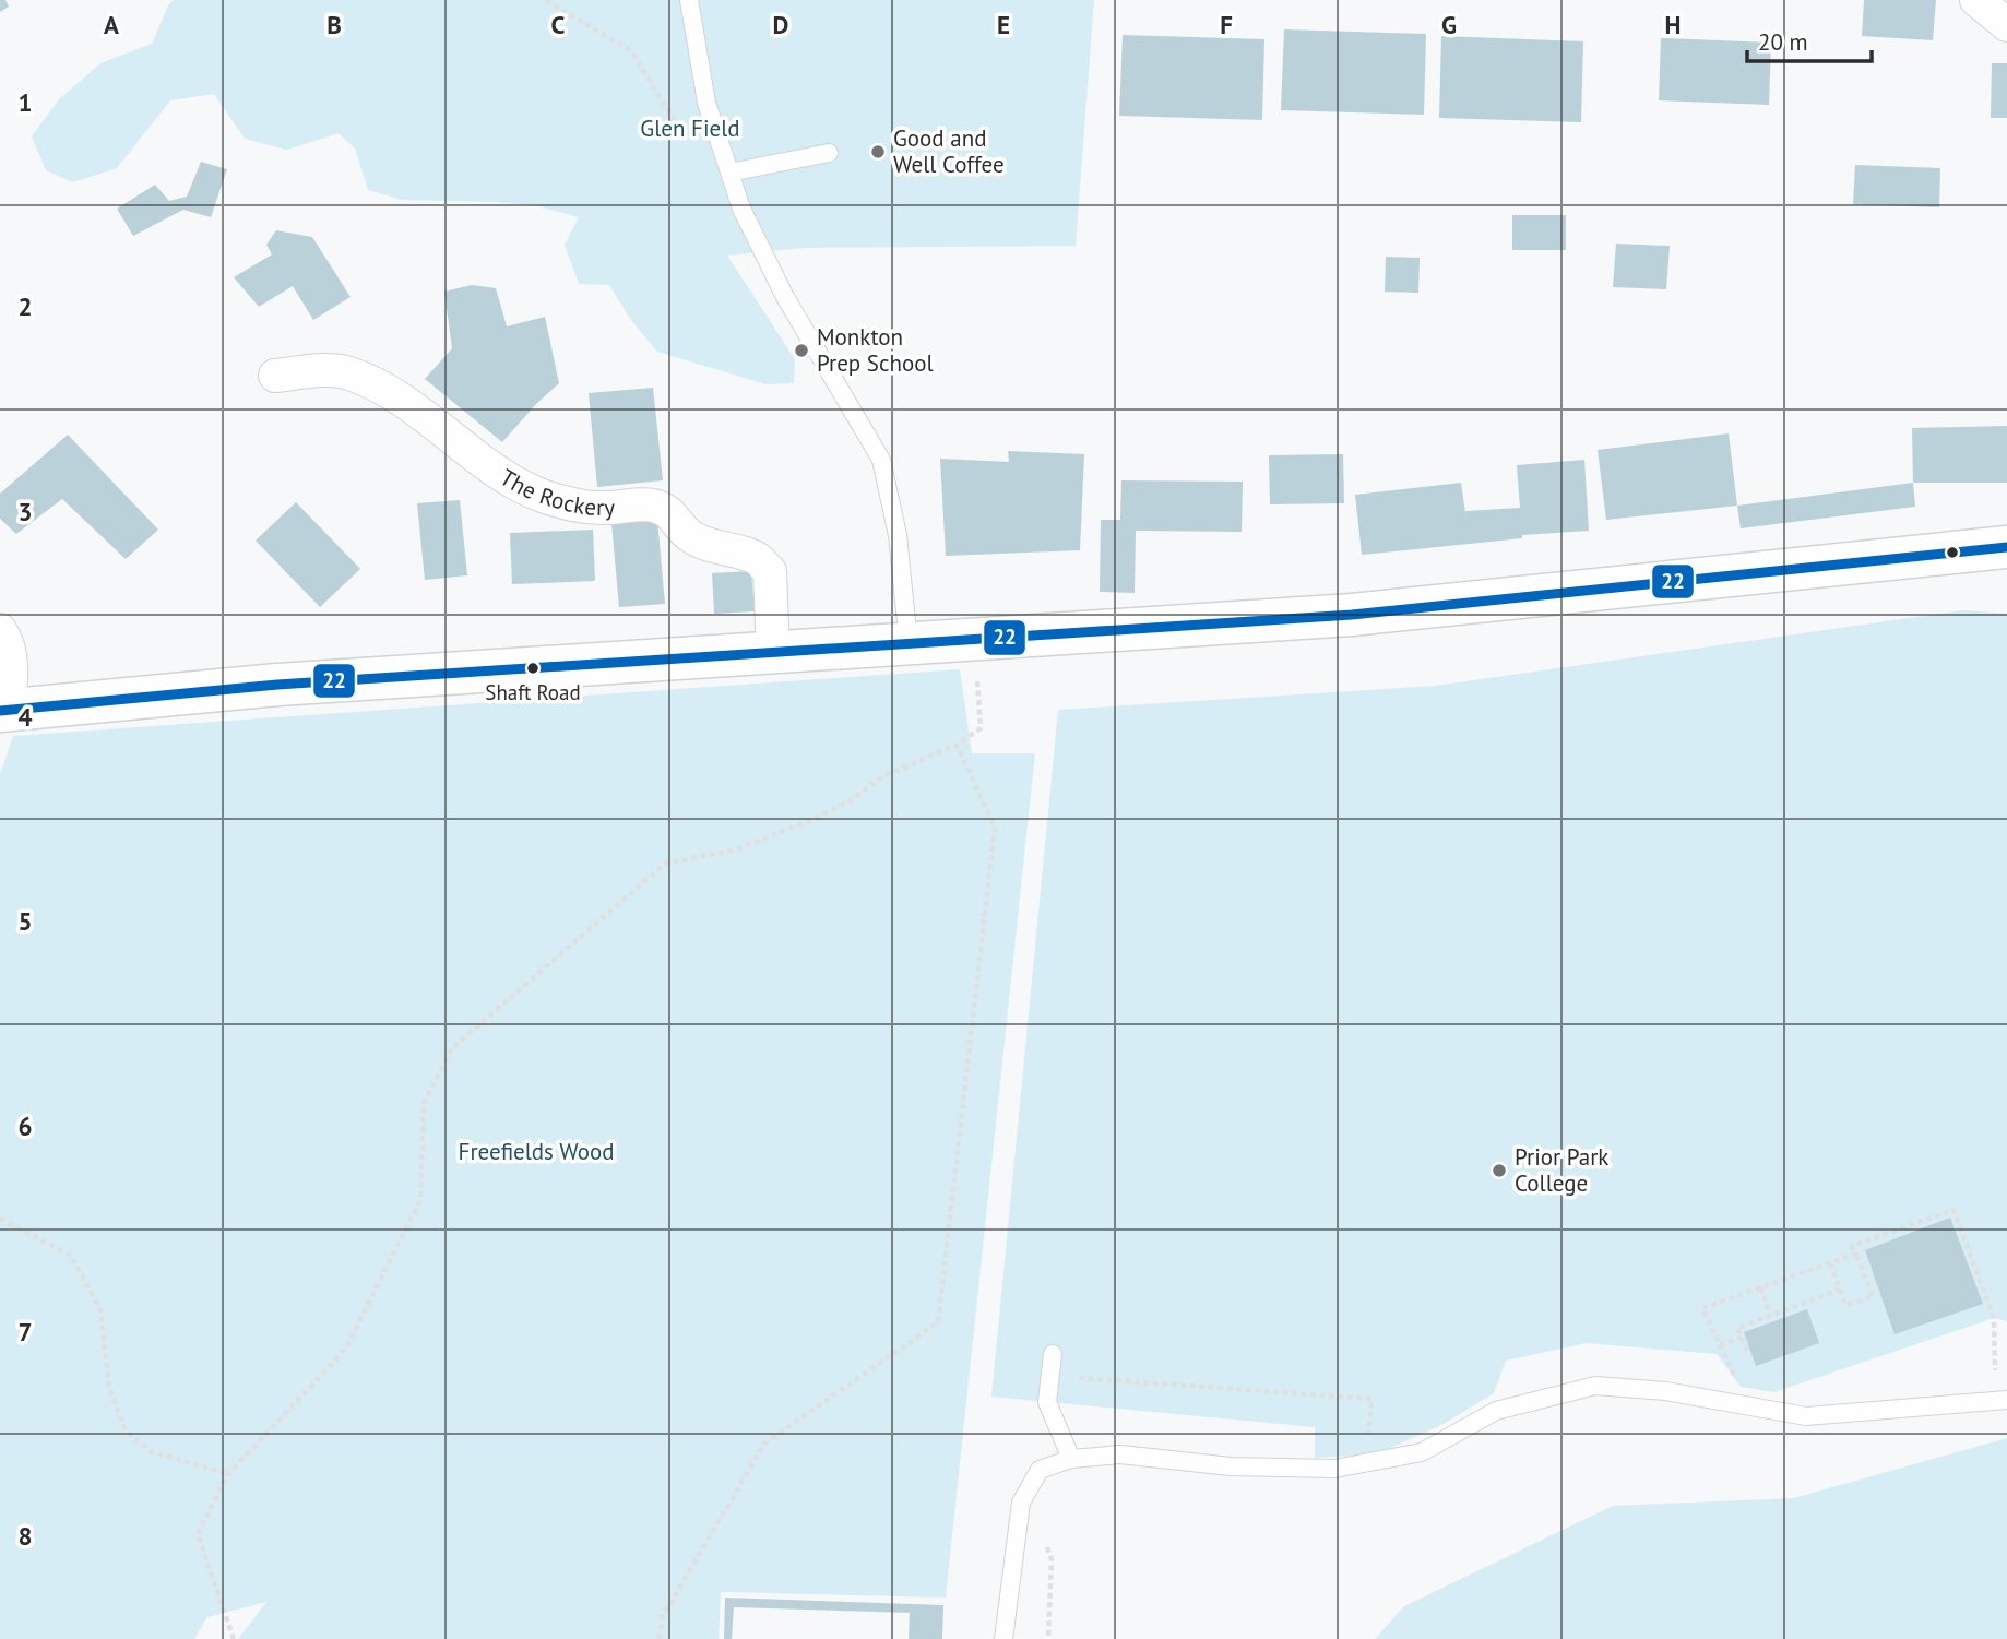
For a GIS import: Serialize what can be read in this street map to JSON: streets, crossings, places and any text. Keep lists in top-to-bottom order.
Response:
{
  "streets": {
    "street": ["The Rockery"]
  },
  "parks": ["Glen Field", "Freefields Wood"],
  "places": [
    "Good and Well Coffee",
    "Monkton Prep School",
    "Shaft Road",
    "Prior Park College"
  ],
  "lines": ["transit line 22"],
  "scale_bar": "20 m",
  "grid": {
    "columns": [
      "A",
      "B",
      "C",
      "D",
      "E",
      "F",
      "G",
      "H"
    ],
    "rows": [
      "1",
      "2",
      "3",
      "4",
      "5",
      "6",
      "7",
      "8"
    ]
  }
}
